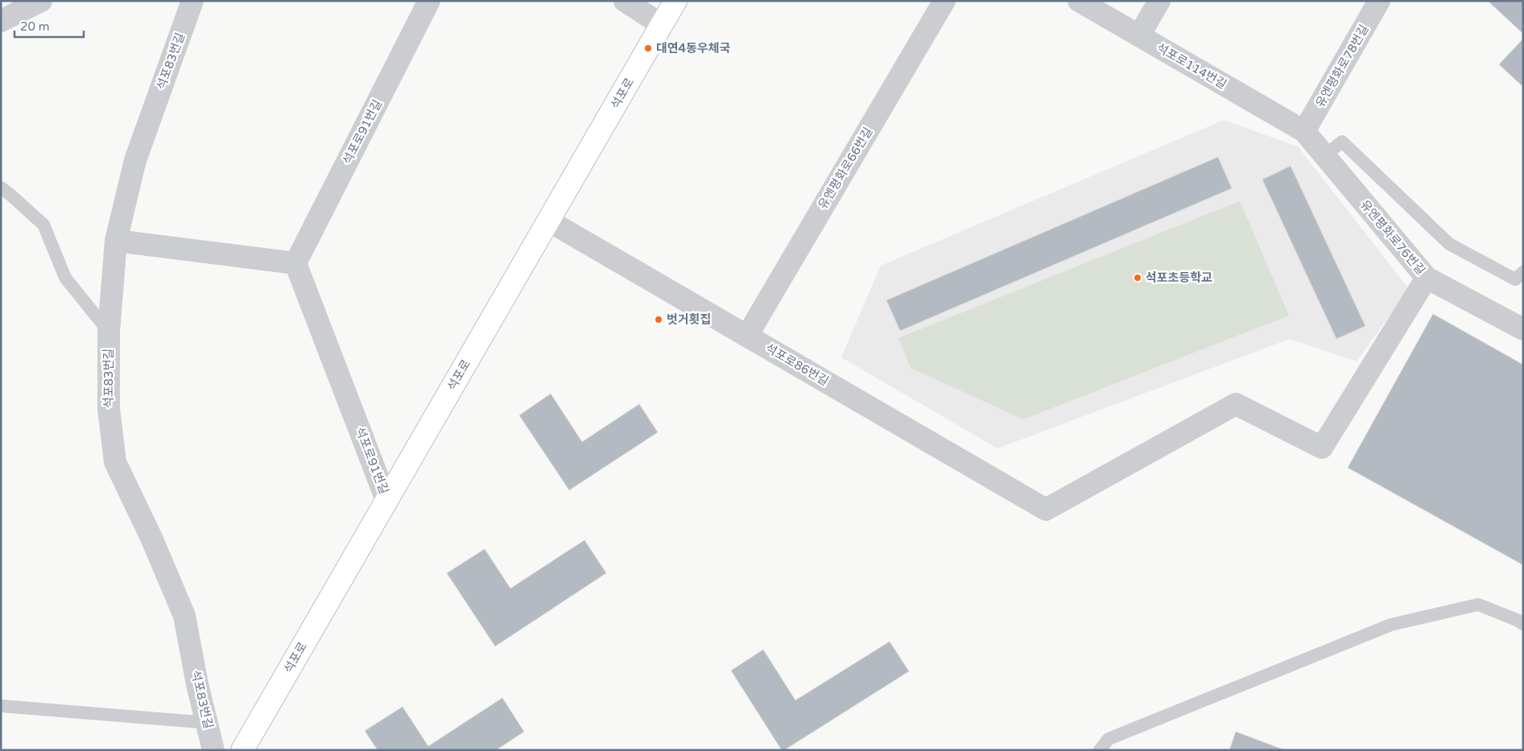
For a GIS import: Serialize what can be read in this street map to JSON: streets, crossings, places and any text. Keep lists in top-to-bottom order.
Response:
{
  "streets": {
    "main road": ["석포로"],
    "street": [
      "석포83번길",
      "석포로114번길",
      "유엔평화로78번길",
      "석포로91번길",
      "유엔평화로66번길",
      "유엔평화로76번길",
      "석포로86번길"
    ]
  },
  "crossings": [
    ["석포로114번길", "유엔평화로78번길"],
    ["석포로114번길", "유엔평화로76번길"],
    ["유엔평화로78번길", "유엔평화로76번길"],
    ["석포로", "석포로91번길"],
    ["석포로", "석포로86번길"],
    ["유엔평화로66번길", "석포로86번길"],
    ["유엔평화로76번길", "석포로86번길"]
  ],
  "places": ["대연4동우체국", "석포초등학교", "벗거횟집"],
  "scale_bar": "20 m"
}
